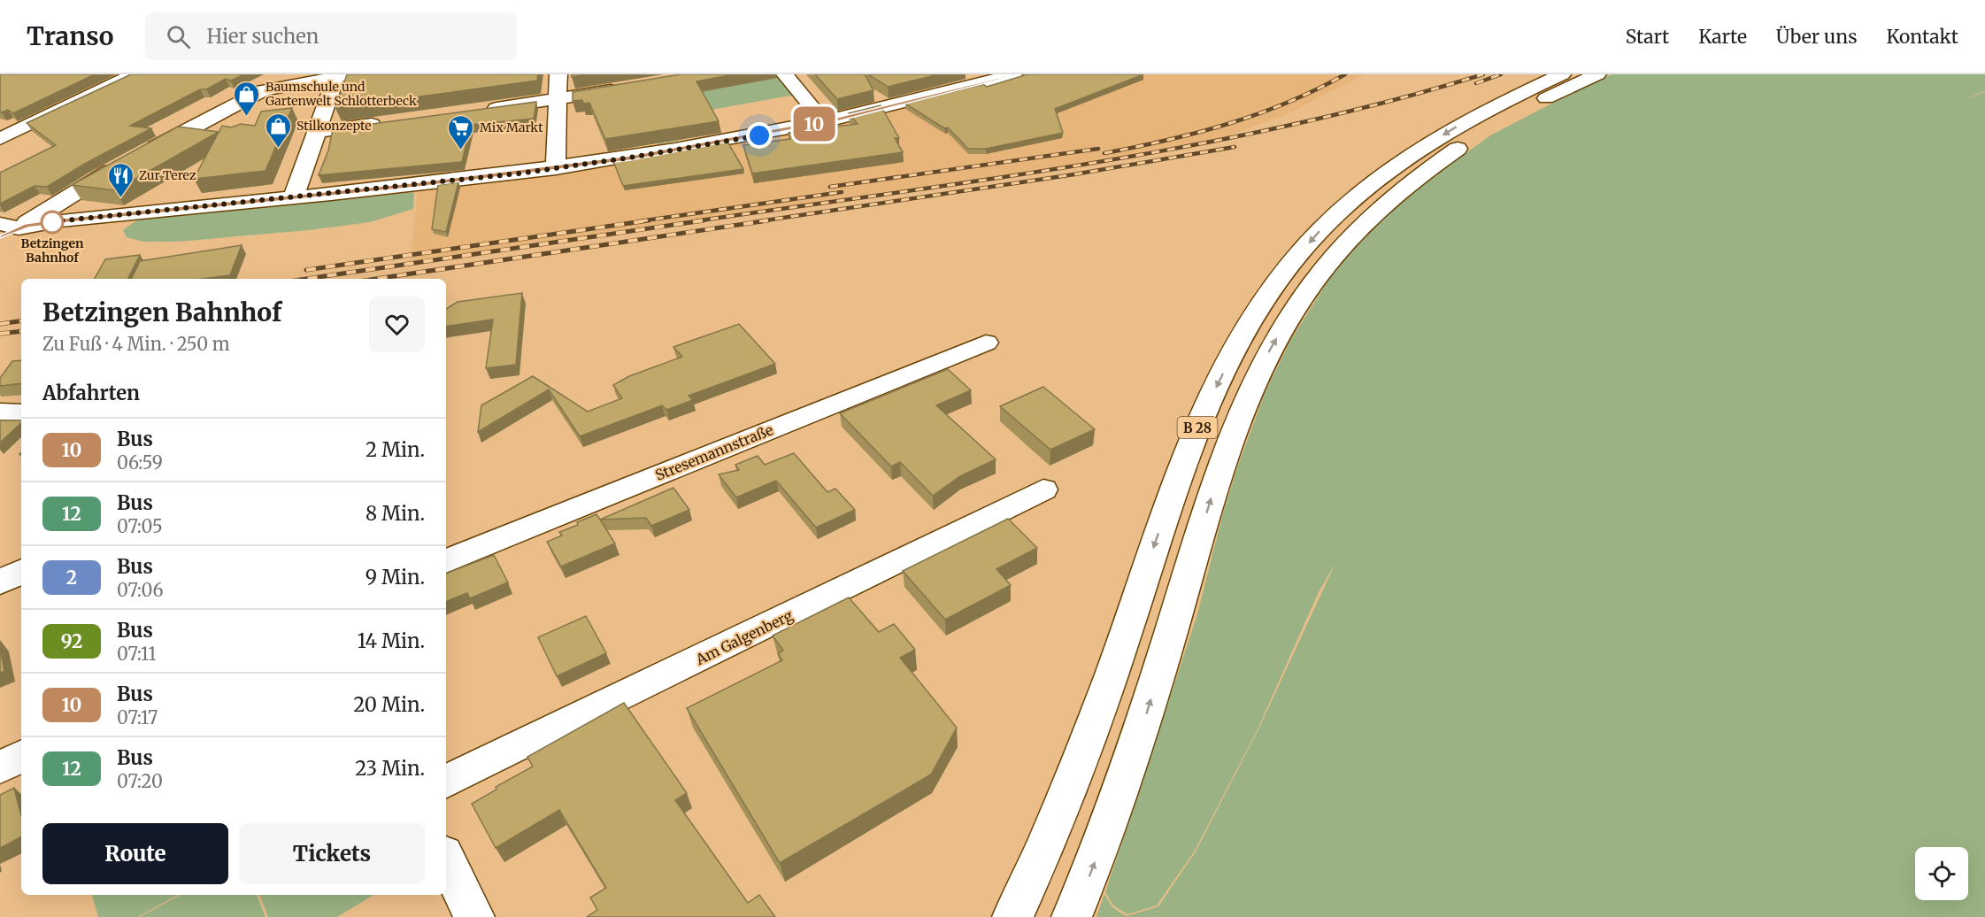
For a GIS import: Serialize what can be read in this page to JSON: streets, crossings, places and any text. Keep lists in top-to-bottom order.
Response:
{
  "streets": {
    "main road": ["B 28", "Stresemannstraße", "Am Galgenberg"]
  },
  "places": {
    "shop": ["Baumschule und Gartenwelt Schlotterbeck", "Stilkonzepte"],
    "supermarket": ["Mix Markt"],
    "restaurant": ["Zur Terez"],
    "other": ["Betzingen Bahnhof"]
  },
  "lines": ["bus line 10"],
  "page": {
    "header": "Transo",
    "search": "Hier suchen",
    "nav": [
      "Start",
      "Karte",
      "Über uns",
      "Kontakt"
    ],
    "on_map": "10",
    "heading": [
      ["Betzingen Bahnhof", "Zu Fuß · 4 Min. · 250 m"],
      "Abfahrten"
    ],
    "list": [
      {
        "mark": "10",
        "name": "Bus",
        "note": "06:59",
        "value": "2 Min."
      },
      {
        "mark": "12",
        "name": "Bus",
        "note": "07:05",
        "value": "8 Min."
      },
      {
        "mark": "2",
        "name": "Bus",
        "note": "07:06",
        "value": "9 Min."
      },
      {
        "mark": "92",
        "name": "Bus",
        "note": "07:11",
        "value": "14 Min."
      },
      {
        "mark": "10",
        "name": "Bus",
        "note": "07:17",
        "value": "20 Min."
      },
      {
        "mark": "12",
        "name": "Bus",
        "note": "07:20",
        "value": "23 Min."
      }
    ],
    "buttons": ["Route", "Tickets"]
  }
}
